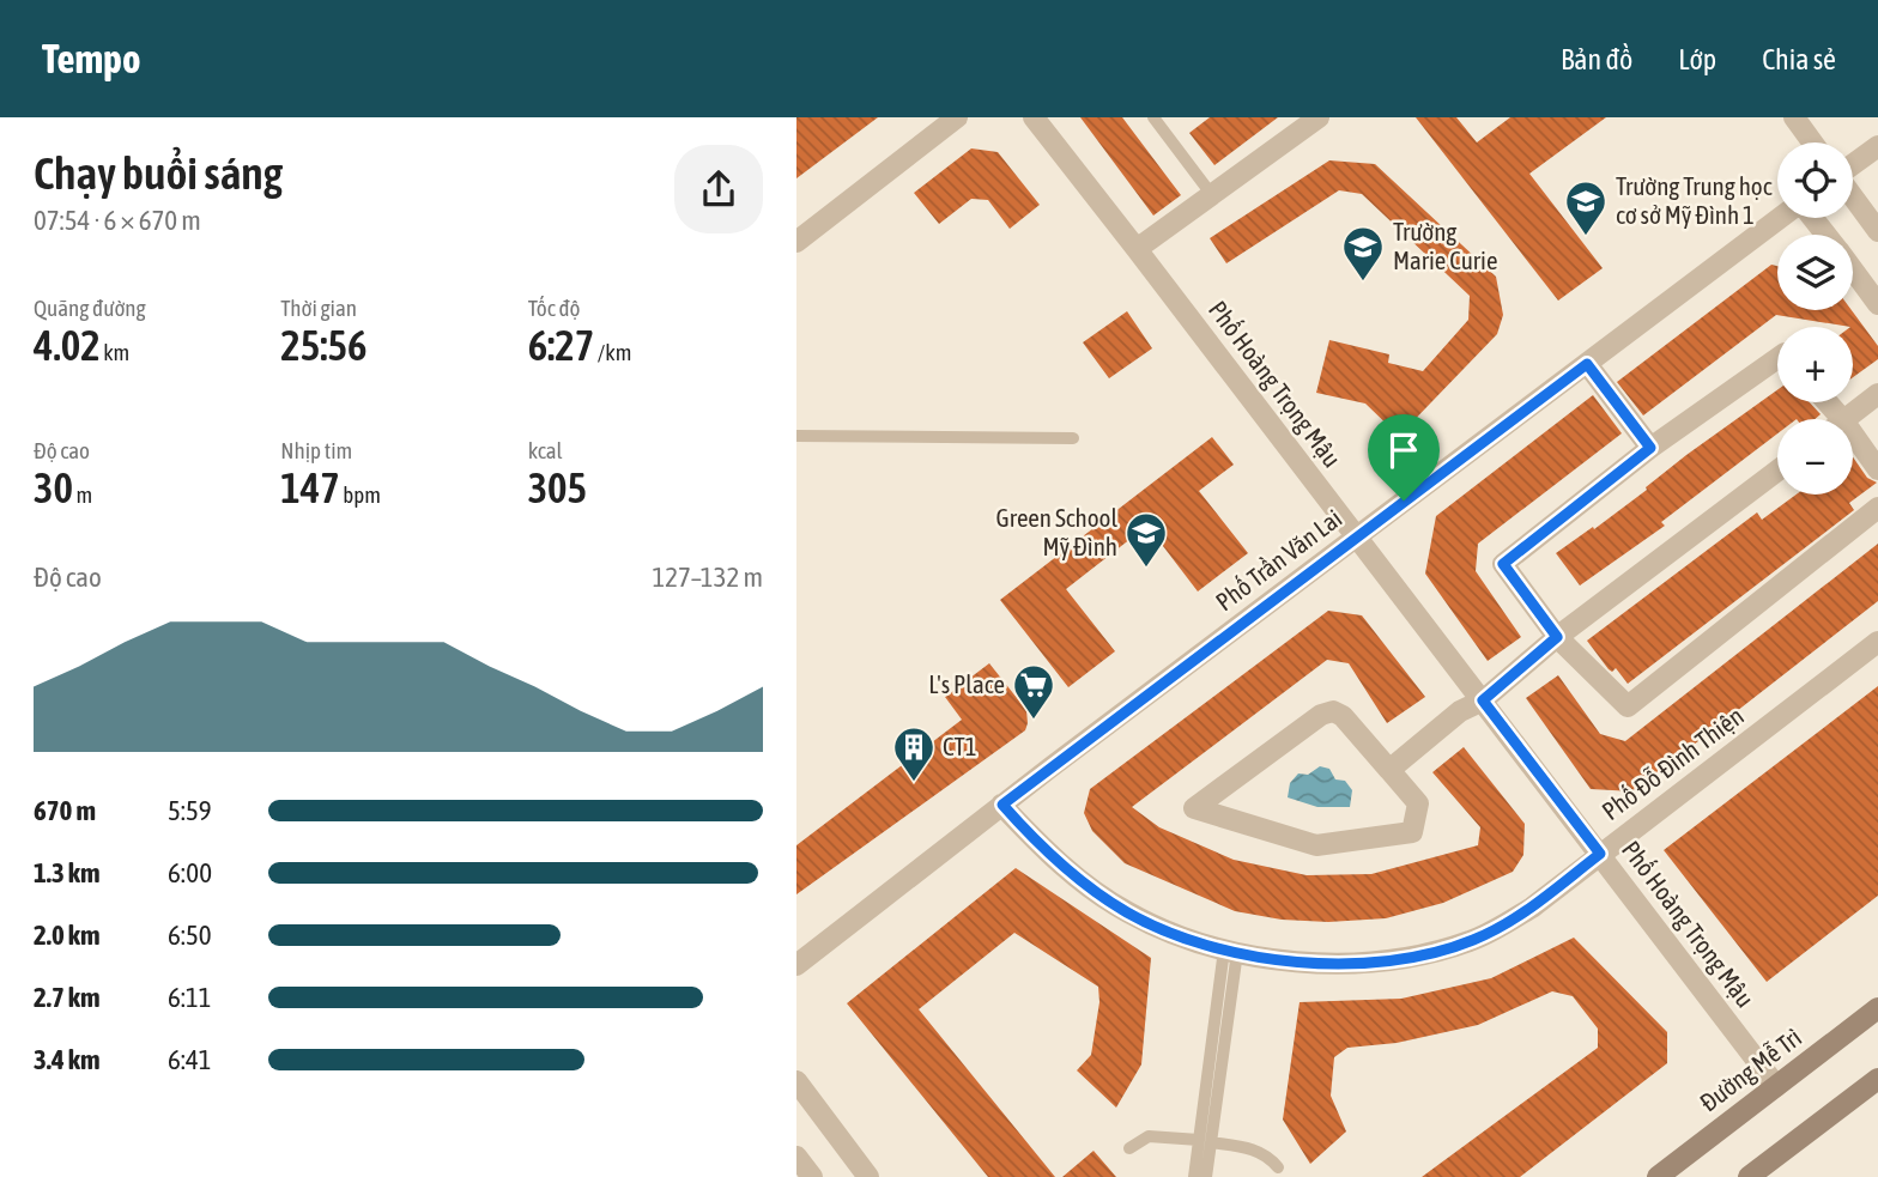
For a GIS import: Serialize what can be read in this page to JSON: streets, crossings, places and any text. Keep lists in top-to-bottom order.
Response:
{
  "streets": {
    "main road": ["Đường Mễ Trì"],
    "street": ["Phố Hoàng Trọng Mậu", "Phố Trần Văn Lai", "Phố Đỗ Đình Thiện"]
  },
  "crossings": [
    ["Phố Hoàng Trọng Mậu", "Phố Trần Văn Lai"],
    ["Phố Hoàng Trọng Mậu", "Phố Đỗ Đình Thiện"],
    ["Phố Hoàng Trọng Mậu", "Đường Mễ Trì"],
    ["Phố Trần Văn Lai", "Phố Đỗ Đình Thiện"]
  ],
  "places": {
    "school or university": ["Trường Trung học cơ sở Mỹ Đình 1", "Trường Marie Curie", "Green School Mỹ Đình"],
    "supermarket": ["L's Place"],
    "building": ["CT1"]
  },
  "page": {
    "header": "Tempo",
    "nav": ["Bản đồ", "Lớp", "Chia sẻ"],
    "heading": ["Chạy buổi sáng", "07:54 · 6 × 670 m"],
    "map_buttons": ["+", "−"],
    "stats": [
      ["Quãng đường", "4.02 km"],
      ["Thời gian", "25:56"],
      ["Tốc độ", "6:27 /km"],
      ["Độ cao", "30 m"],
      ["Nhịp tim", "147 bpm"],
      ["kcal", "305"]
    ],
    "chart": ["Độ cao", "127–132 m"],
    "list": [
      {
        "name": "670 m",
        "note": "5:59"
      },
      {
        "name": "1.3 km",
        "note": "6:00"
      },
      {
        "name": "2.0 km",
        "note": "6:50"
      },
      {
        "name": "2.7 km",
        "note": "6:11"
      },
      {
        "name": "3.4 km",
        "note": "6:41"
      }
    ]
  }
}
